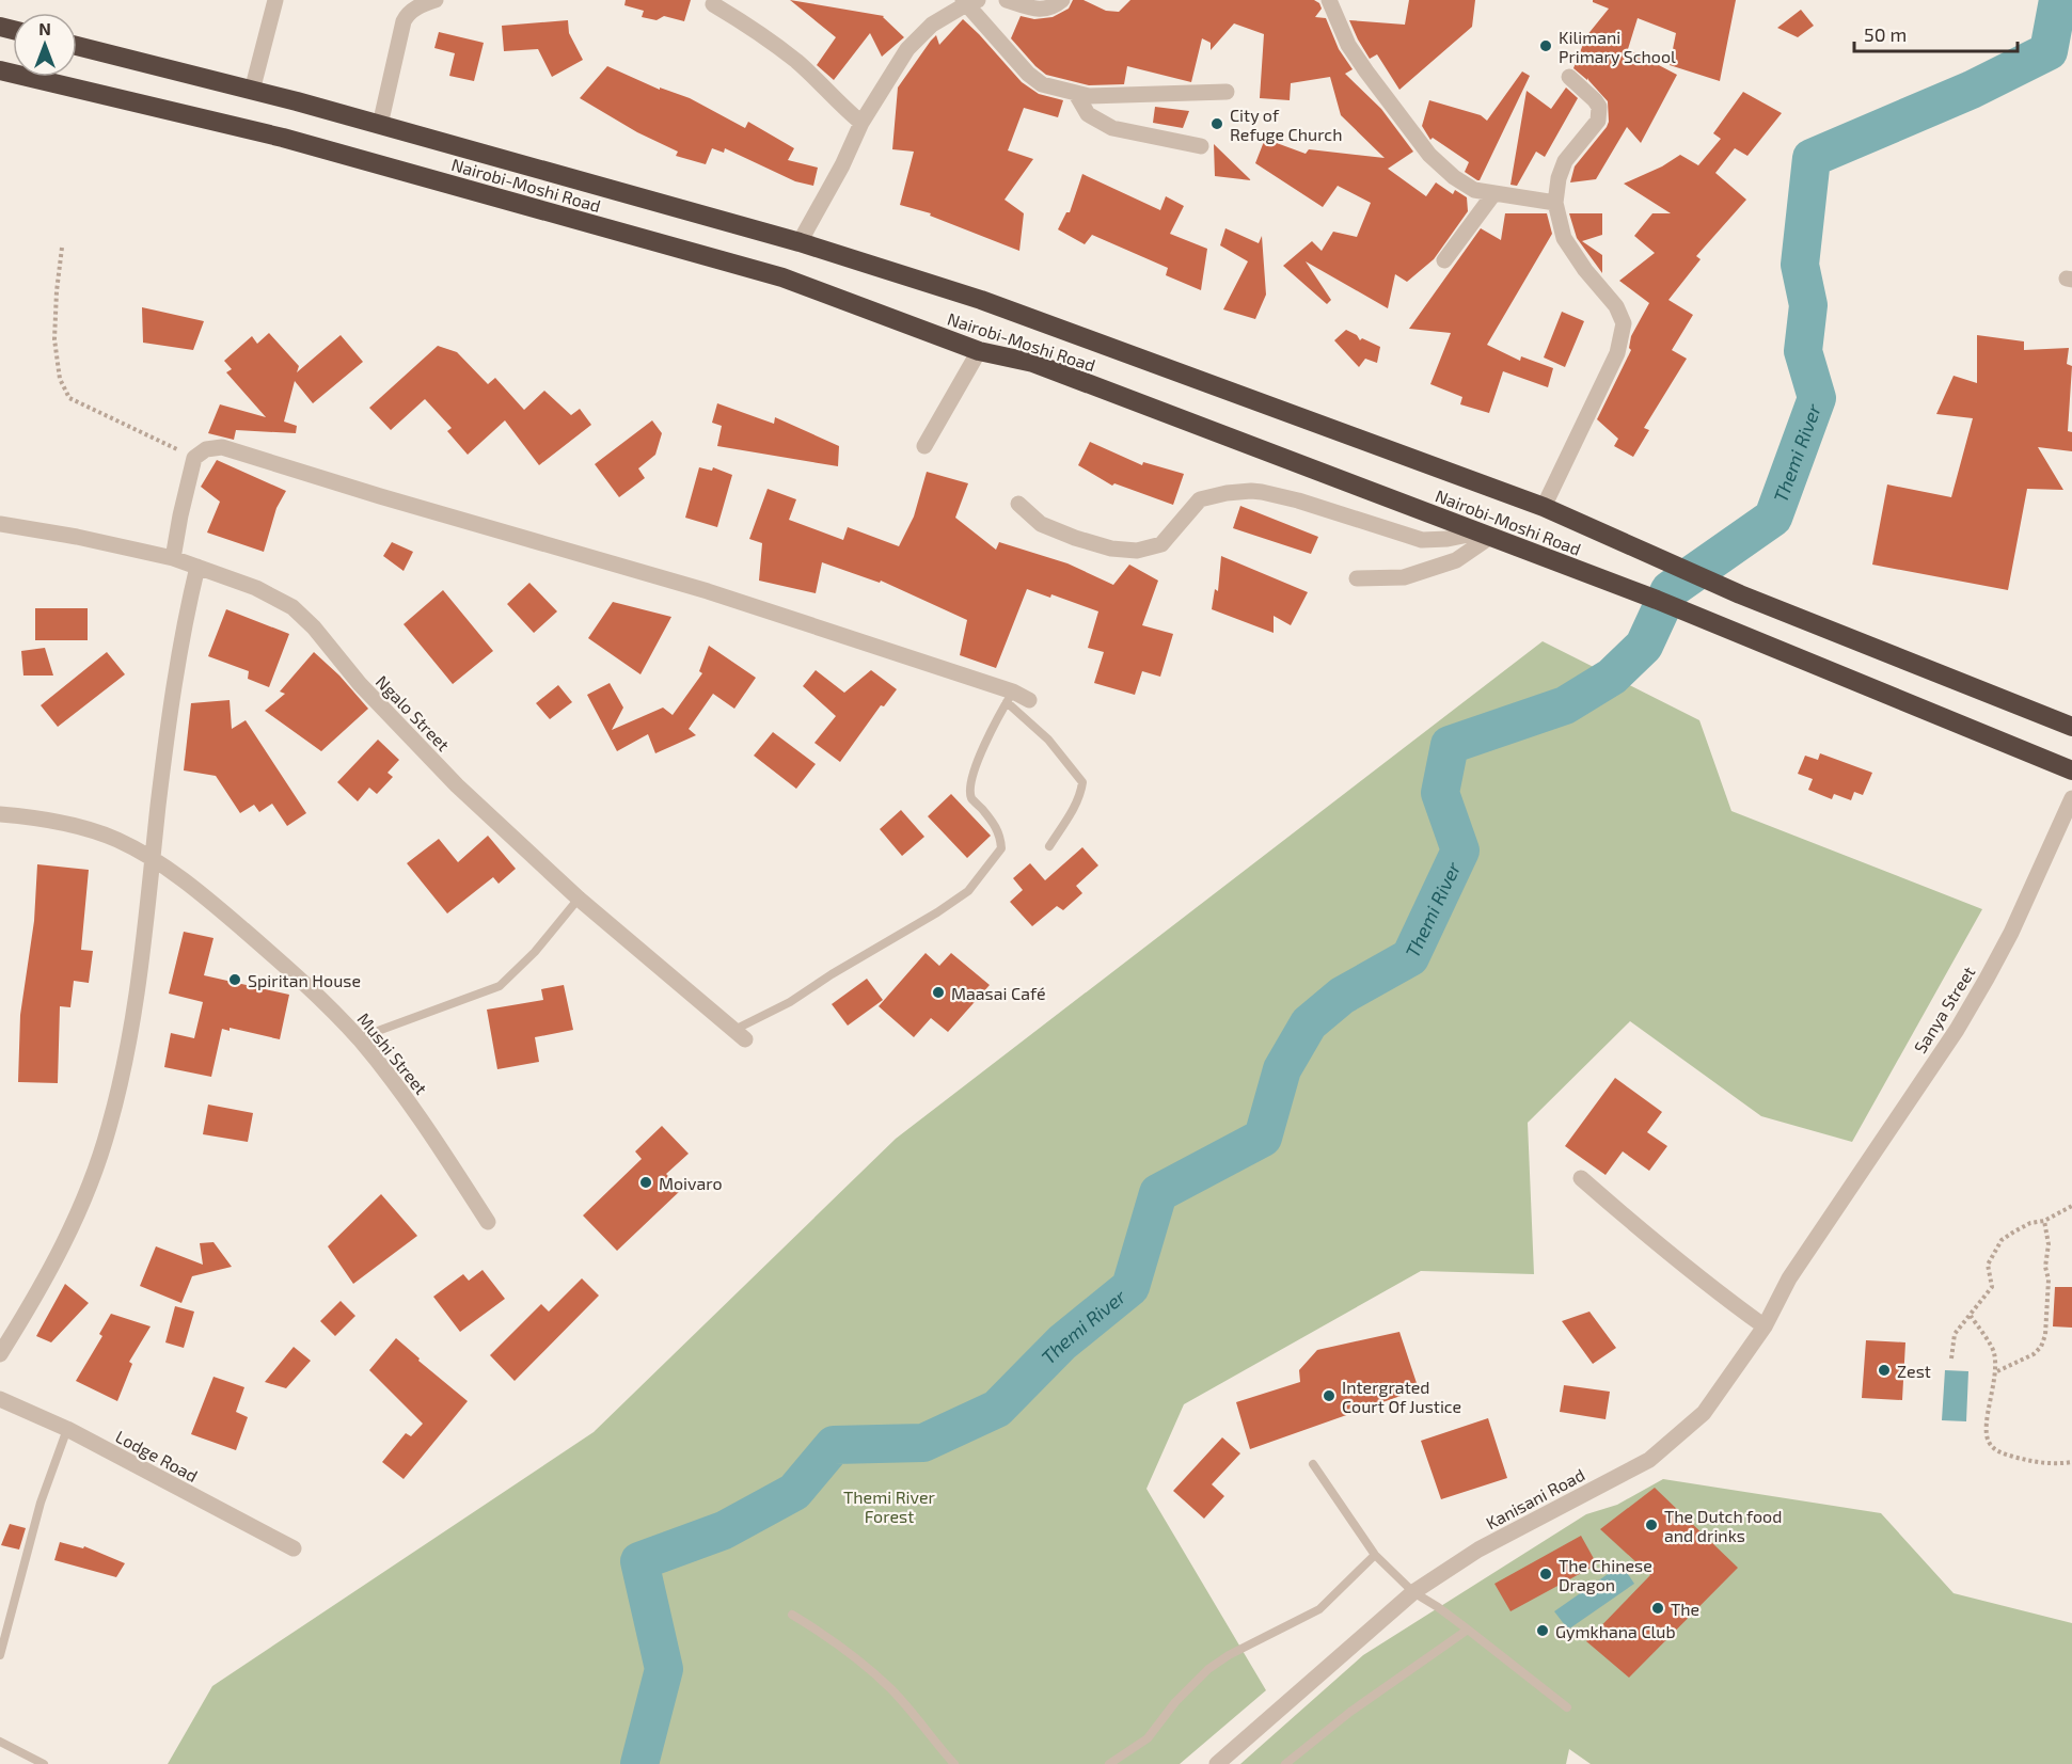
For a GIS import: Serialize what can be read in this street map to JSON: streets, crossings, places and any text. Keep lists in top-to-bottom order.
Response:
{
  "streets": {
    "highway": ["Nairobi-Moshi Road"],
    "street": [
      "Ngalo Street",
      "Sanya Street",
      "Mushi Street",
      "Lodge Road",
      "Kanisani Road"
    ]
  },
  "crossings": [
    ["Sanya Street", "Kanisani Road"]
  ],
  "water": ["Themi River"],
  "parks": ["Themi River Forest"],
  "places": [
    "Kilimani Primary School",
    "City of Refuge Church",
    "Spiritan House",
    "Maasai Café",
    "Moivaro",
    "Zest",
    "Intergrated Court Of Justice",
    "The Dutch food and drinks",
    "The Chinese Dragon",
    "The",
    "Gymkhana Club"
  ],
  "scale_bar": "50 m",
  "north": "top"
}
